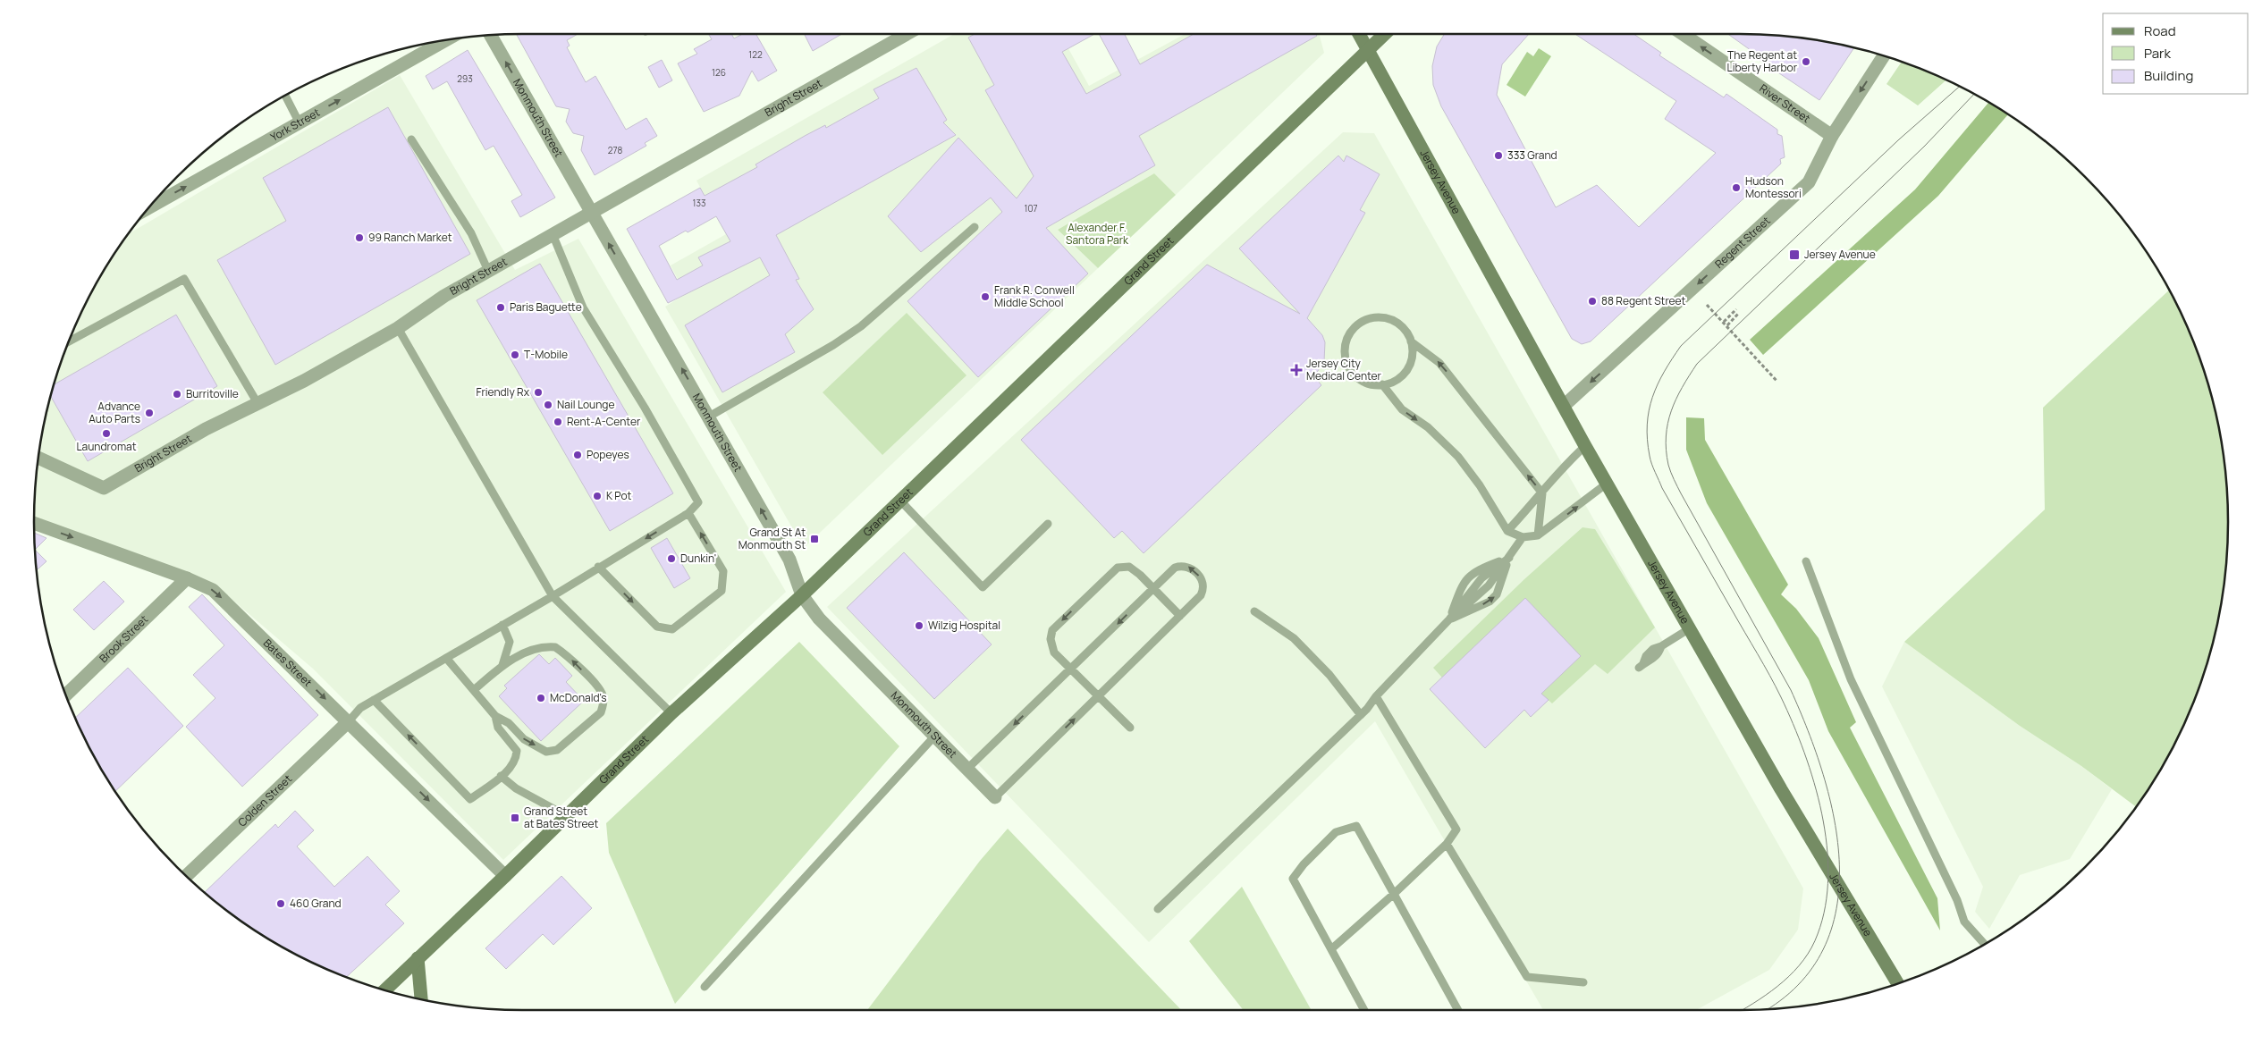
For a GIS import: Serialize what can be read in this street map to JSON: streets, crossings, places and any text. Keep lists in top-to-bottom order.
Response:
{
  "streets": {
    "main road": ["Jersey Avenue", "Grand Street"],
    "street": [
      "Bright Street",
      "River Street",
      "Monmouth Street",
      "York Street",
      "Regent Street",
      "Brook Street",
      "Bates Street",
      "Colden Street"
    ]
  },
  "crossings": [
    ["Bright Street", "Monmouth Street"],
    ["River Street", "Regent Street"],
    ["Monmouth Street", "Grand Street"],
    ["Jersey Avenue", "Regent Street"],
    ["Jersey Avenue", "Grand Street"],
    ["Grand Street", "Bates Street"],
    ["Brook Street", "Bates Street"],
    ["Bates Street", "Colden Street"]
  ],
  "one_way": [
    "River Street",
    "Monmouth Street",
    "York Street",
    "Regent Street",
    "Bates Street"
  ],
  "parks": ["Alexander F. Santora Park"],
  "places": {
    "other": [
      "The Regent at Liberty Harbor",
      "333 Grand",
      "Hudson Montessori",
      "99 Ranch Market",
      "Frank R. Conwell Middle School",
      "88 Regent Street",
      "Paris Baguette",
      "T-Mobile",
      "Friendly Rx",
      "Burritoville",
      "Nail Lounge",
      "Advance Auto Parts",
      "Rent-A-Center",
      "Laundromat",
      "Popeyes",
      "K Pot",
      "Dunkin'",
      "Wilzig Hospital",
      "McDonald's",
      "460 Grand"
    ],
    "transit": ["Jersey Avenue", "Grand St At Monmouth St", "Grand Street at Bates Street"],
    "health": ["Jersey City Medical Center"]
  },
  "house_numbers": [
    "122",
    "126",
    "293",
    "278",
    "133",
    "107"
  ],
  "legend": ["Road", "Park", "Building"]
}
